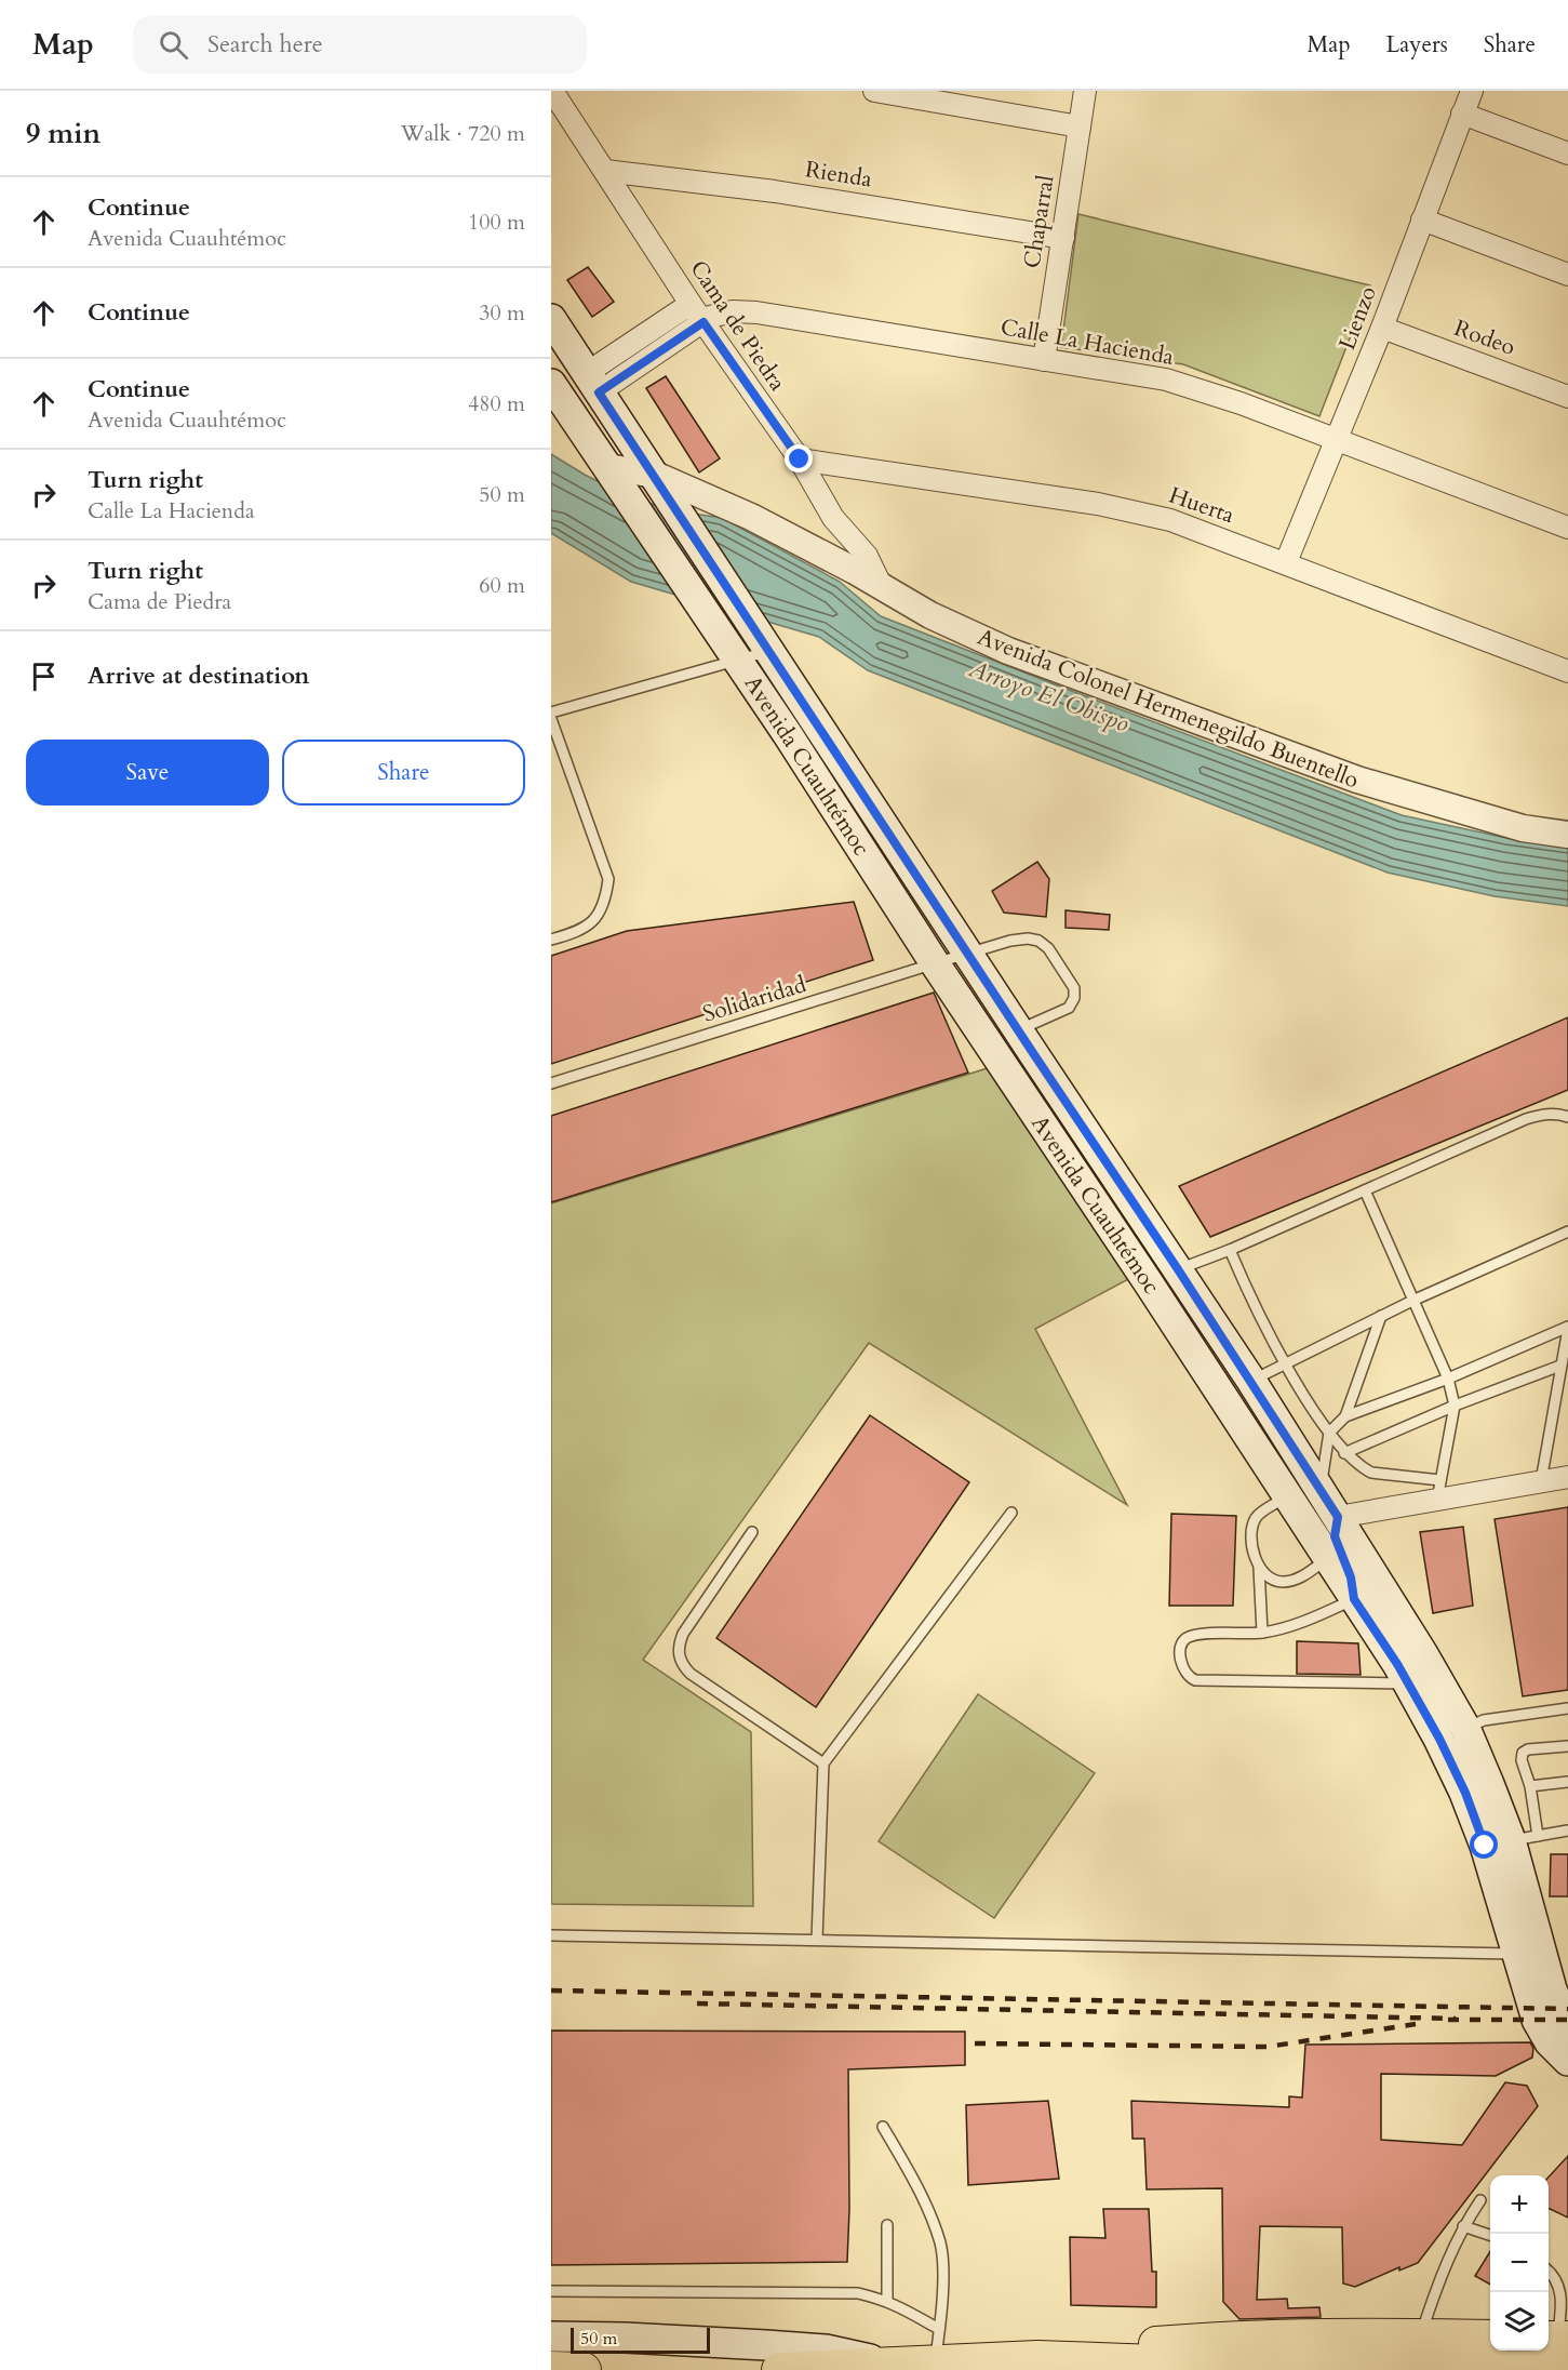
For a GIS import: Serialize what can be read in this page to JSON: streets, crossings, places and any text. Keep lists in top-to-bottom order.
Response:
{
  "streets": {
    "main road": ["Avenida Cuauhtémoc"],
    "street": [
      "Rienda",
      "Chaparral",
      "Lienzo",
      "Cama de Piedra",
      "Rodeo",
      "Calle La Hacienda",
      "Huerta",
      "Avenida Colonel Hermenegildo Buentello"
    ],
    "lane": ["Solidaridad"]
  },
  "crossings": [
    ["Rienda", "Chaparral"],
    ["Rienda", "Cama de Piedra"],
    ["Chaparral", "Calle La Hacienda"],
    ["Lienzo", "Rodeo"],
    ["Lienzo", "Calle La Hacienda"],
    ["Lienzo", "Huerta"],
    ["Cama de Piedra", "Calle La Hacienda"],
    ["Cama de Piedra", "Huerta"],
    ["Cama de Piedra", "Avenida Colonel Hermenegildo Buentello"],
    ["Calle La Hacienda", "Avenida Cuauhtémoc"],
    ["Avenida Colonel Hermenegildo Buentello", "Avenida Cuauhtémoc"],
    ["Avenida Cuauhtémoc", "Solidaridad"]
  ],
  "water": ["Arroyo El Obispo"],
  "scale_bar": "50 m",
  "page": {
    "header": "Map",
    "search": "Search here",
    "nav": ["Map", "Layers", "Share"],
    "heading": ["9 min", "Walk · 720 m"],
    "list": [
      ["Continue", "Avenida Cuauhtémoc", "100 m"],
      ["Continue", "30 m"],
      ["Continue", "Avenida Cuauhtémoc", "480 m"],
      ["Turn right", "Calle La Hacienda", "50 m"],
      ["Turn right", "Cama de Piedra", "60 m"],
      "Arrive at destination"
    ],
    "buttons": ["Save", "Share"],
    "map_buttons": ["+", "−"],
    "scale": "50 m"
  }
}
